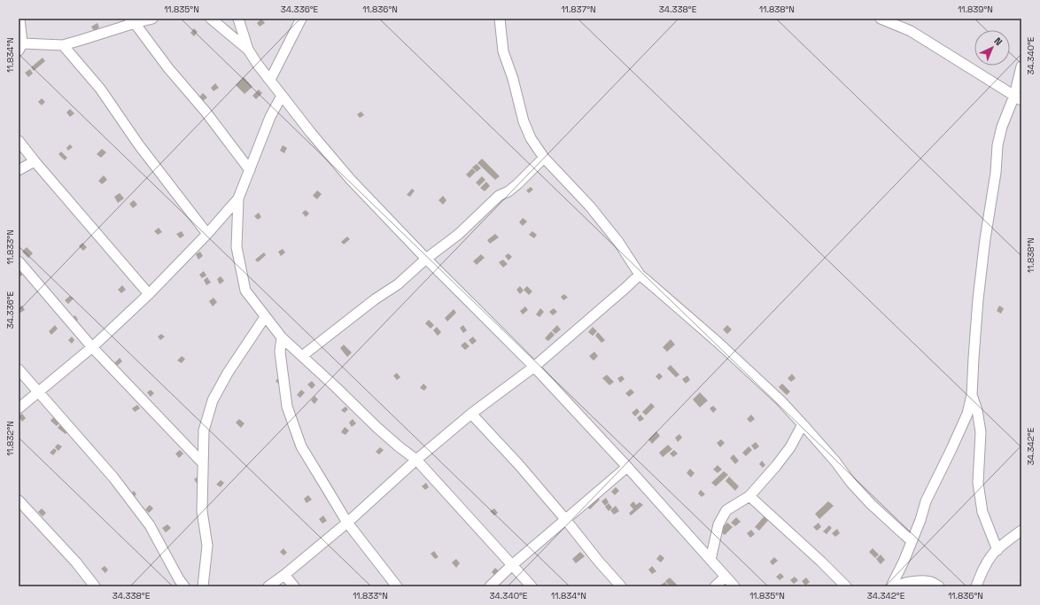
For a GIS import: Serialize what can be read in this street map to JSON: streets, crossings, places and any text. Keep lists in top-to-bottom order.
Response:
{
  "north": "top right",
  "coordinates": [
    "11.835°N",
    "34.336°E",
    "11.836°N",
    "11.837°N",
    "34.338°E",
    "11.838°N",
    "11.839°N",
    "11.834°N",
    "34.340°E",
    "11.833°N",
    "11.832°N",
    "34.342°E"
  ]
}
